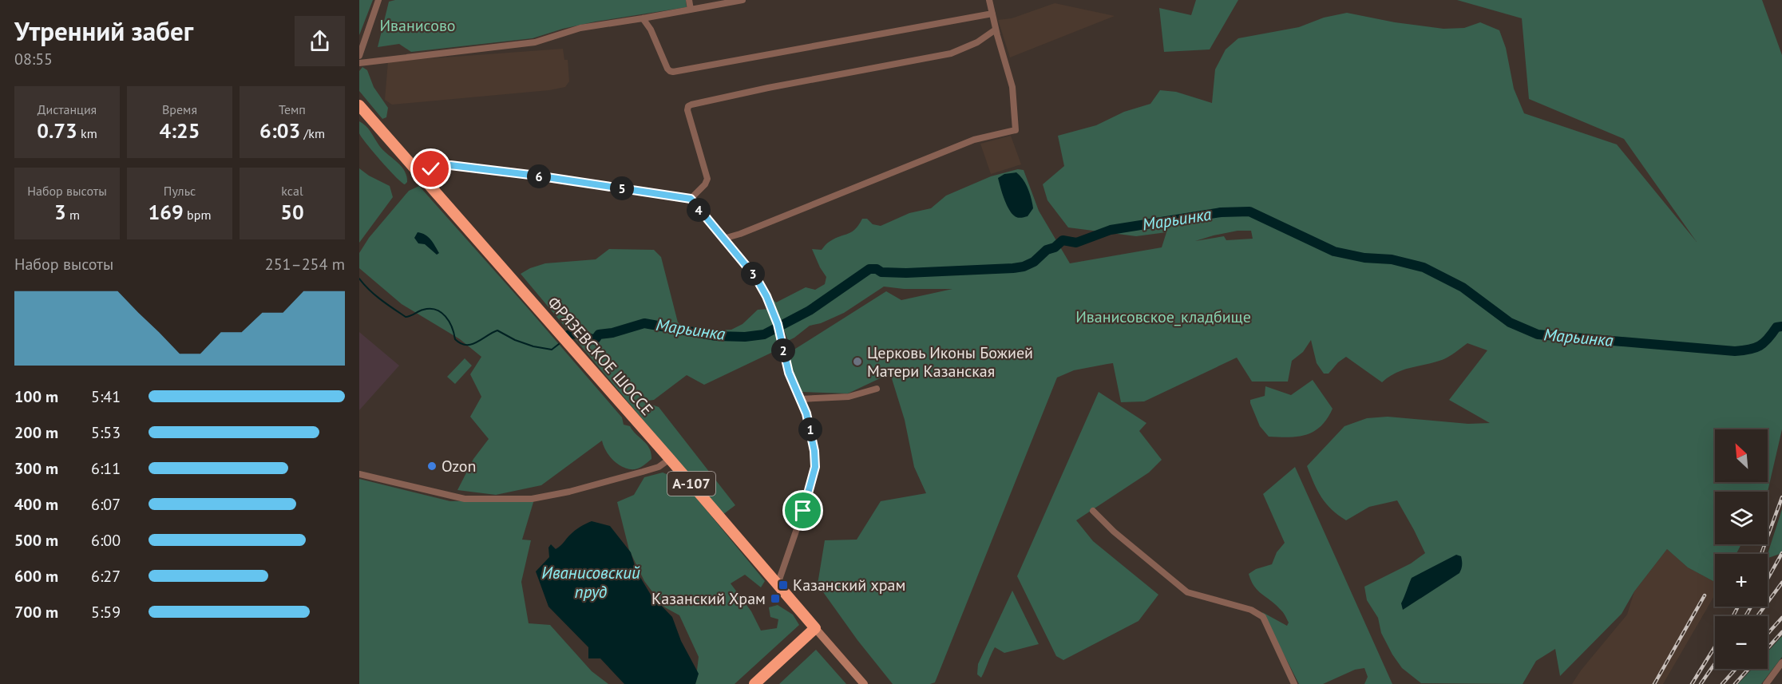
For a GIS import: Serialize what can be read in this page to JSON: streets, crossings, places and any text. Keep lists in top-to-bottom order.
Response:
{
  "streets": {
    "highway": ["ФРЯЗЕВСКОЕ ШОССЕ", "А-107"]
  },
  "water": ["Марьинка", "Иванисовский пруд"],
  "parks": ["Иванисово", "Иванисовское_кладбище"],
  "places": {
    "other": ["Церковь Иконы Божией Матери Казанская", "Ozon"],
    "transit": ["Казанский храм", "Казанский Храм"]
  },
  "north": "top left",
  "page": {
    "heading": ["Утренний забег", "08:55"],
    "stats": [
      ["Дистанция", "0.73 km"],
      ["Время", "4:25"],
      ["Темп", "6:03 /km"],
      ["Набор высоты", "3 m"],
      ["Пульс", "169 bpm"],
      ["kcal", "50"]
    ],
    "pins": [
      "6",
      "5",
      "4",
      "3",
      "2",
      "1"
    ],
    "chart": ["Набор высоты", "251–254 m"],
    "list": [
      {
        "name": "100 m",
        "note": "5:41"
      },
      {
        "name": "200 m",
        "note": "5:53"
      },
      {
        "name": "300 m",
        "note": "6:11"
      },
      {
        "name": "400 m",
        "note": "6:07"
      },
      {
        "name": "500 m",
        "note": "6:00"
      },
      {
        "name": "600 m",
        "note": "6:27"
      },
      {
        "name": "700 m",
        "note": "5:59"
      }
    ],
    "map_buttons": ["+", "−"]
  }
}
